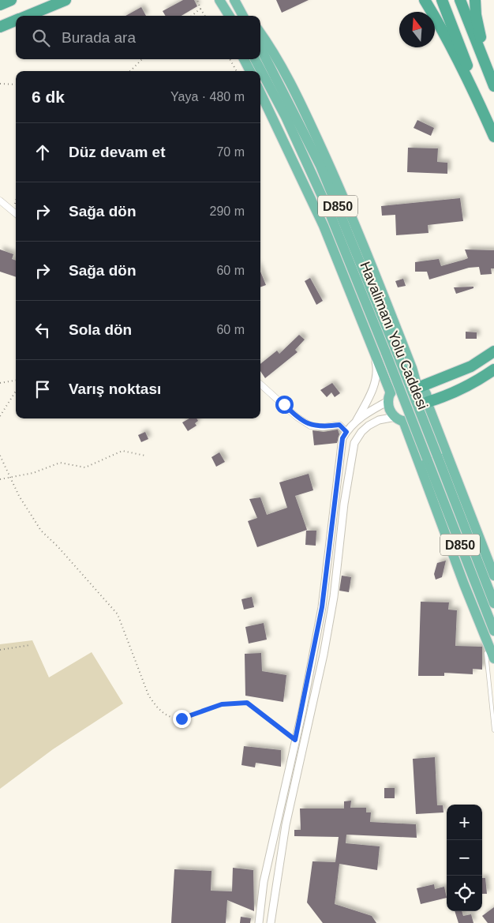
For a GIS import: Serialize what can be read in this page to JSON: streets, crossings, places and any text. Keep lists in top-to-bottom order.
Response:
{
  "streets": {
    "highway": ["D850", "Havalimanı Yolu Caddesi"]
  },
  "north": "top",
  "page": {
    "search": "Burada ara",
    "heading": ["6 dk", "Yaya · 480 m"],
    "list": [
      ["Düz devam et", "70 m"],
      ["Sağa dön", "290 m"],
      ["Sağa dön", "60 m"],
      ["Sola dön", "60 m"],
      "Varış noktası"
    ],
    "map_buttons": ["+", "−"]
  }
}
